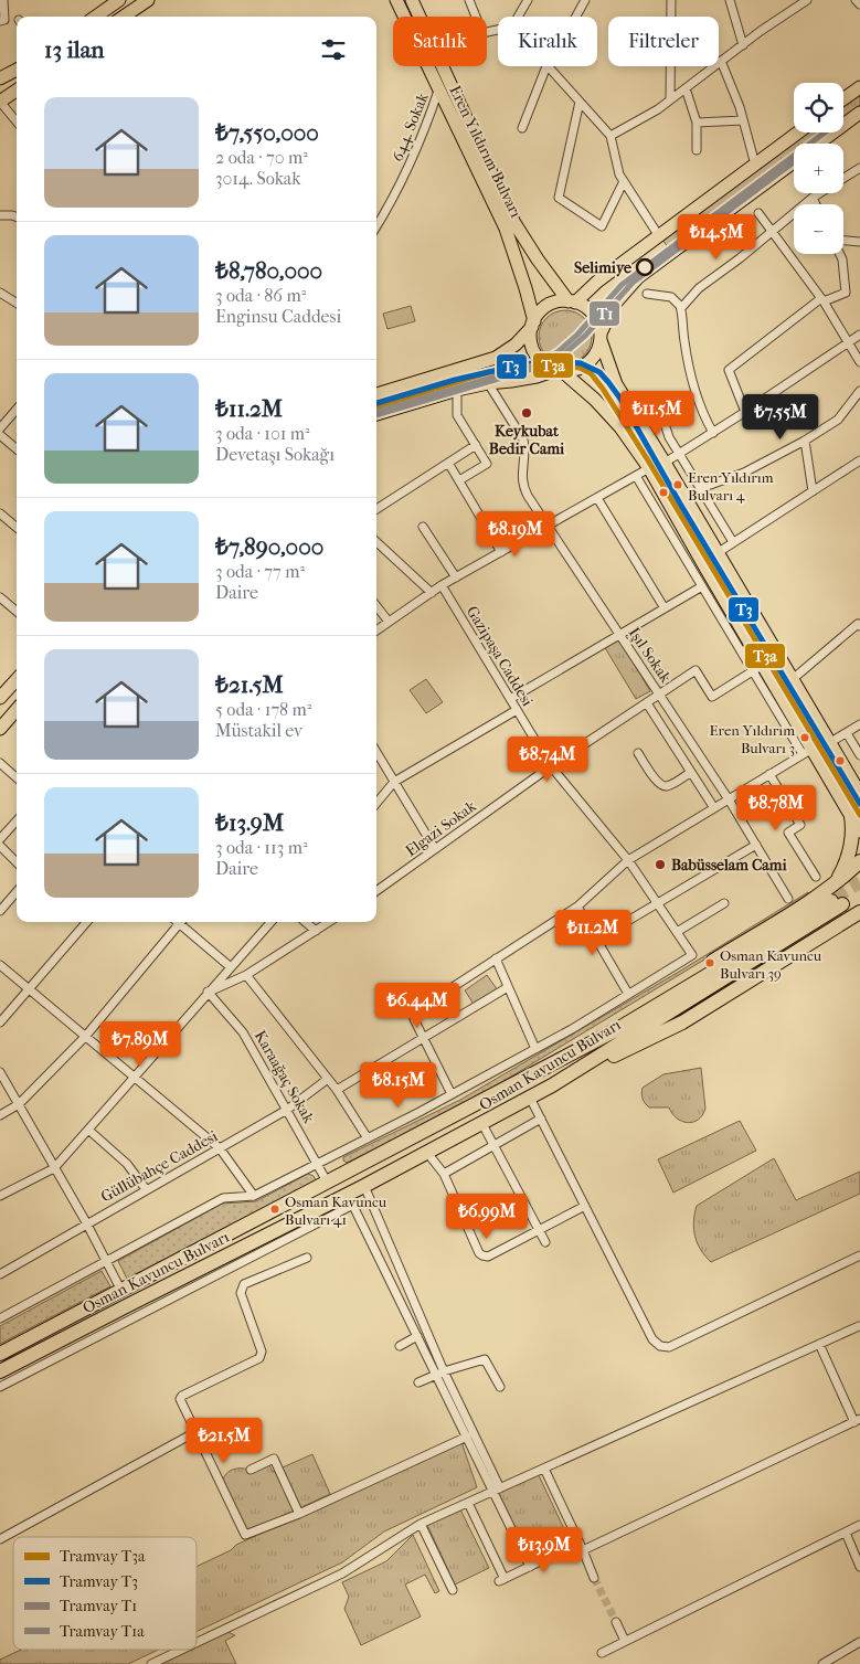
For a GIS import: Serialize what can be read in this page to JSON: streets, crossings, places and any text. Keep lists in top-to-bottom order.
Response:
{
  "streets": {
    "highway": ["Osman Kavuncu Bulvarı"],
    "main road": ["Eren Yıldırım Bulvarı"],
    "street": [
      "644. Sokak",
      "Işıl Sokak",
      "Gazipaşa Caddesi",
      "Elgazi Sokak",
      "Karaağaç Sokak",
      "Güllübahçe Caddesi"
    ]
  },
  "crossings": [
    ["644. Sokak", "Eren Yıldırım Bulvarı"],
    ["Işıl Sokak", "Elgazi Sokak"],
    ["Gazipaşa Caddesi", "Elgazi Sokak"],
    ["Osman Kavuncu Bulvarı", "Karaağaç Sokak"],
    ["Karaağaç Sokak", "Güllübahçe Caddesi"]
  ],
  "places": [
    "Selimiye",
    "Keykubat Bedir Cami",
    "Eren Yıldırım Bulvarı 4",
    "Eren Yıldırım Bulvarı 3",
    "Babüsselam Cami",
    "Osman Kavuncu Bulvarı 39",
    "Osman Kavuncu Bulvarı 41"
  ],
  "lines": [
    "tram line T1a",
    "tram line T1",
    "tram line T3",
    "tram line T3a"
  ],
  "legend": [
    "Tramvay T3a",
    "Tramvay T3",
    "Tramvay T1",
    "Tramvay T1a"
  ],
  "page": {
    "chip": ["Satılık", "Kiralık", "Filtreler"],
    "heading": "13 ilan",
    "map_buttons": ["+", "−"],
    "list": [
      {
        "name": "₺7,550,000",
        "note": "2 oda · 70 m² · 3014. Sokak"
      },
      {
        "name": "₺8,780,000",
        "note": "3 oda · 86 m² · Enginsu Caddesi"
      },
      {
        "name": "₺11.2M",
        "note": "3 oda · 101 m² · Devetaşı Sokağı"
      },
      {
        "name": "₺7,890,000",
        "note": "3 oda · 77 m² · Daire"
      },
      {
        "name": "₺21.5M",
        "note": "5 oda · 178 m² · Müstakil ev"
      },
      {
        "name": "₺13.9M",
        "note": "3 oda · 113 m² · Daire"
      }
    ],
    "price": [
      "₺14.5M",
      "₺11.5M",
      "₺7.55M",
      "₺8.19M",
      "₺8.74M",
      "₺8.78M",
      "₺11.2M",
      "₺6.44M",
      "₺7.89M",
      "₺8.15M",
      "₺6.99M",
      "₺21.5M",
      "₺13.9M"
    ]
  }
}
